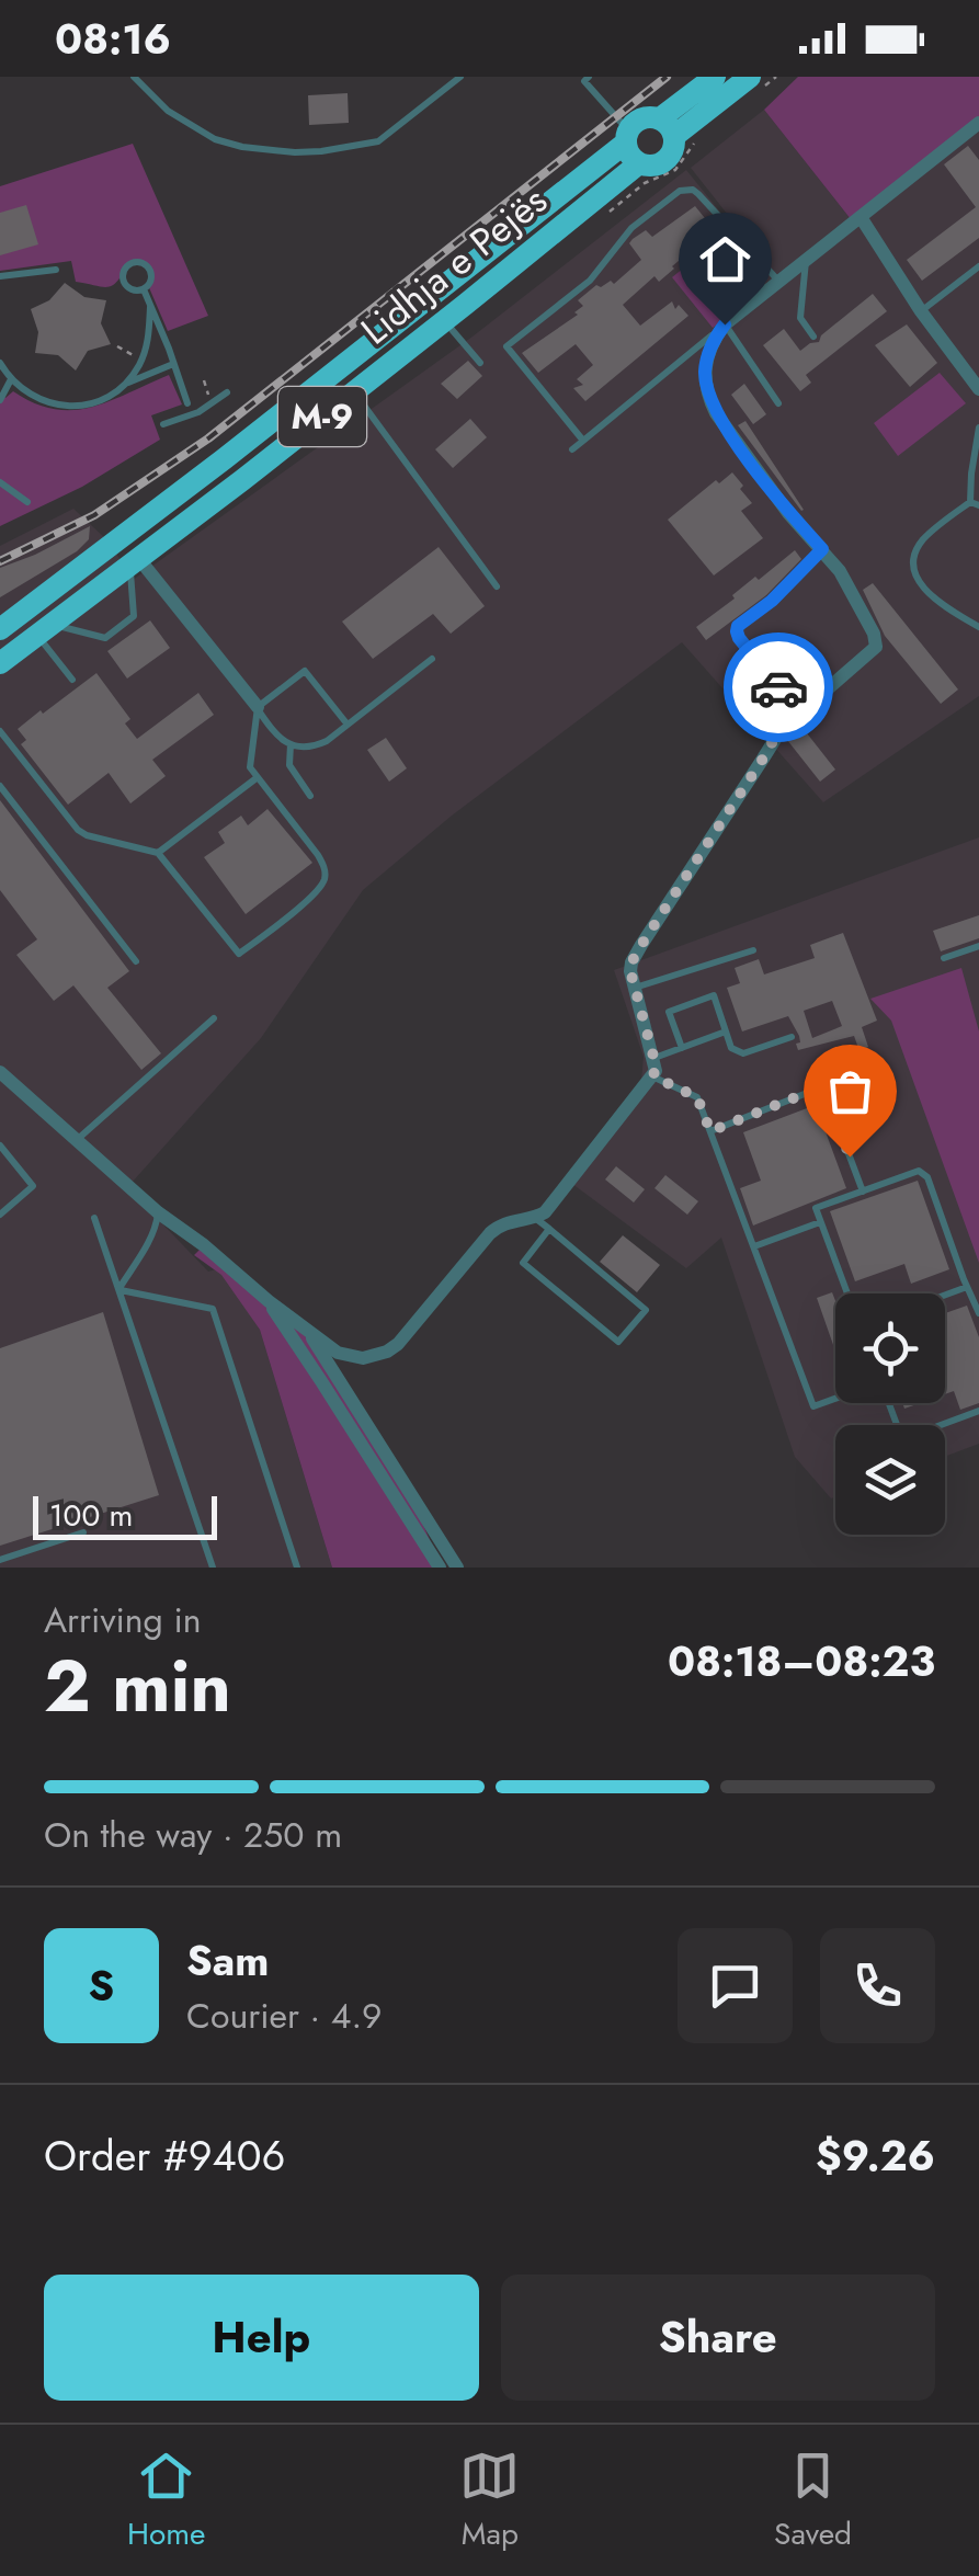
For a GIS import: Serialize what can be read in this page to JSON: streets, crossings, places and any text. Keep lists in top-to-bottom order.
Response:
{
  "streets": {
    "highway": ["Lidhja e Pejës", "M-9"]
  },
  "scale_bar": "100 m",
  "page": {
    "status": "08:16",
    "scale": "100 m",
    "heading": ["2 min", "Arriving in", "08:18–08:23"],
    "panel": [
      "Sam",
      "Courier · 4.9",
      "Order #9406",
      "$9.26"
    ],
    "bar": "On the way · 250 m",
    "round": "S",
    "buttons": ["Help", "Share"],
    "tabs": ["Home", "Map", "Saved"]
  }
}
